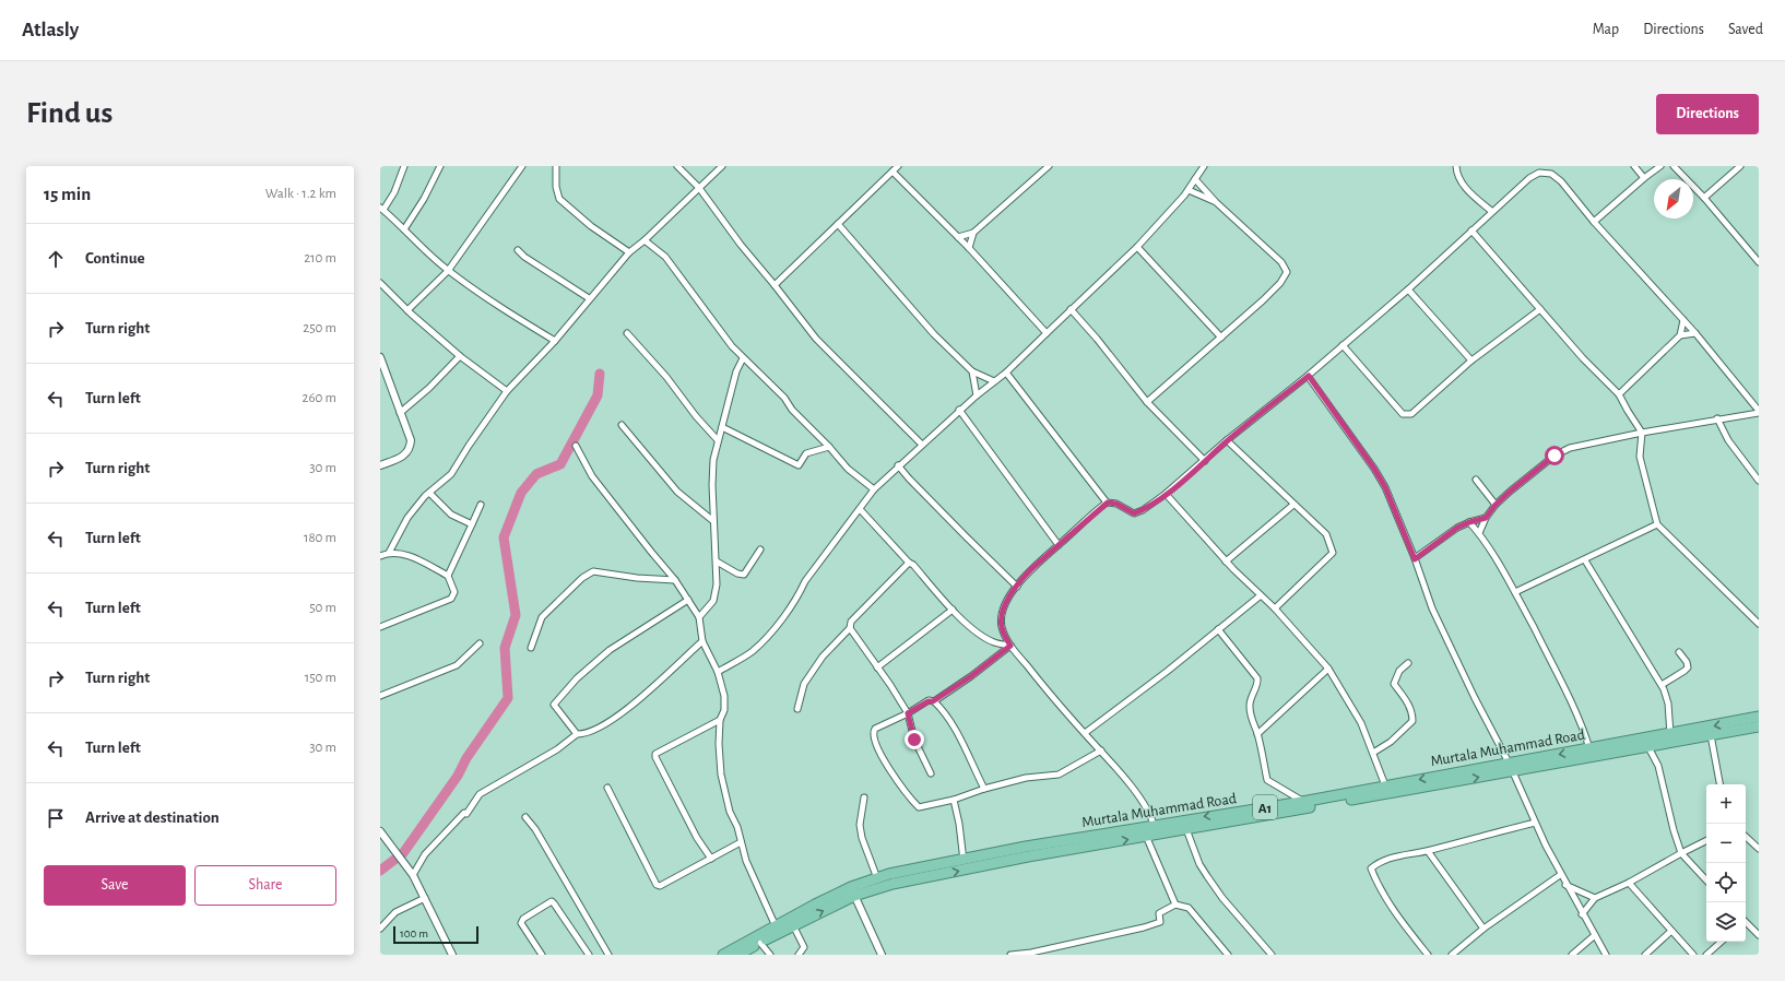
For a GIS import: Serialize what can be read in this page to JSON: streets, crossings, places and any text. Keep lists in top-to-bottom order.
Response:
{
  "streets": {
    "highway": ["Murtala Muhammad Road", "A1"]
  },
  "crossings": [
    ["Murtala Muhammad Road", "A1"]
  ],
  "scale_bar": "100 m",
  "north": "bottom left",
  "page": {
    "header": "Atlasly",
    "nav": ["Map", "Directions", "Saved"],
    "buttons": [
      "Directions",
      ["Save", "Share"]
    ],
    "title": "Find us",
    "heading": ["15 min", "Walk · 1.2 km"],
    "list": [
      ["Continue", "210 m"],
      ["Turn right", "250 m"],
      ["Turn left", "260 m"],
      ["Turn right", "30 m"],
      ["Turn left", "180 m"],
      ["Turn left", "50 m"],
      ["Turn right", "150 m"],
      ["Turn left", "30 m"],
      "Arrive at destination"
    ],
    "map_buttons": ["+", "−"],
    "scale": "100 m"
  }
}
